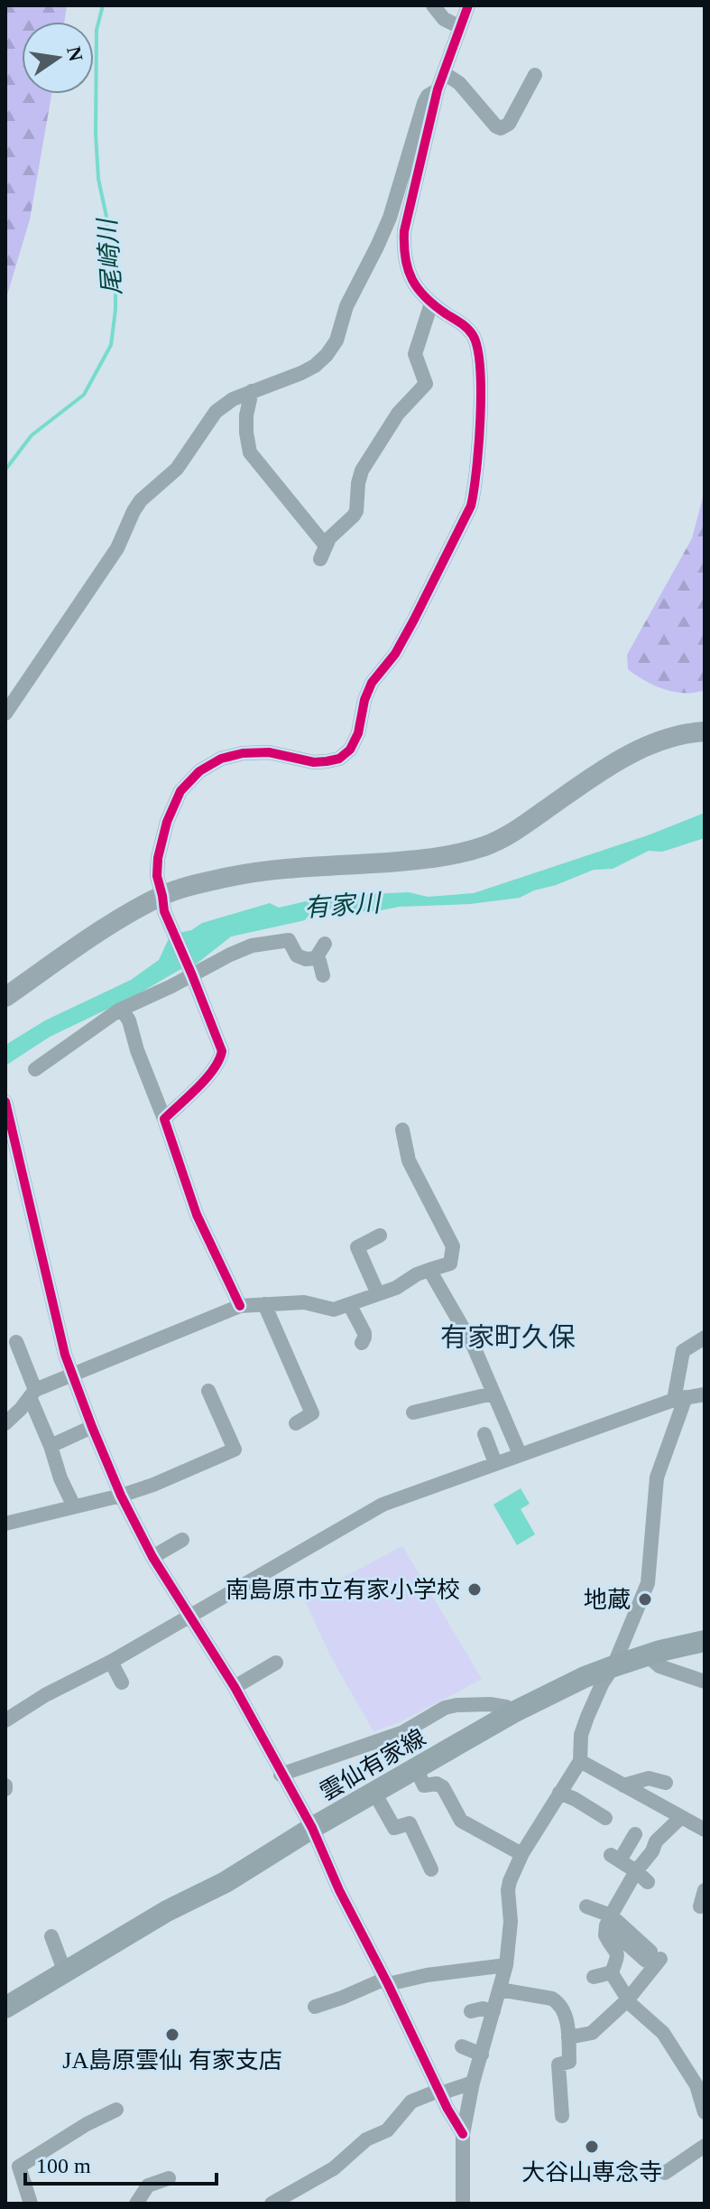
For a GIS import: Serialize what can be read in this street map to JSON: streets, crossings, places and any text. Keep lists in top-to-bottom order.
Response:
{
  "streets": {
    "main road": ["雲仙有家線"]
  },
  "districts": ["有家町久保"],
  "water": ["尾崎川", "有家川"],
  "places": [
    "南島原市立有家小学校",
    "地蔵",
    "JA島原雲仙 有家支店",
    "大谷山専念寺"
  ],
  "scale_bar": "100 m",
  "north": "right"
}
